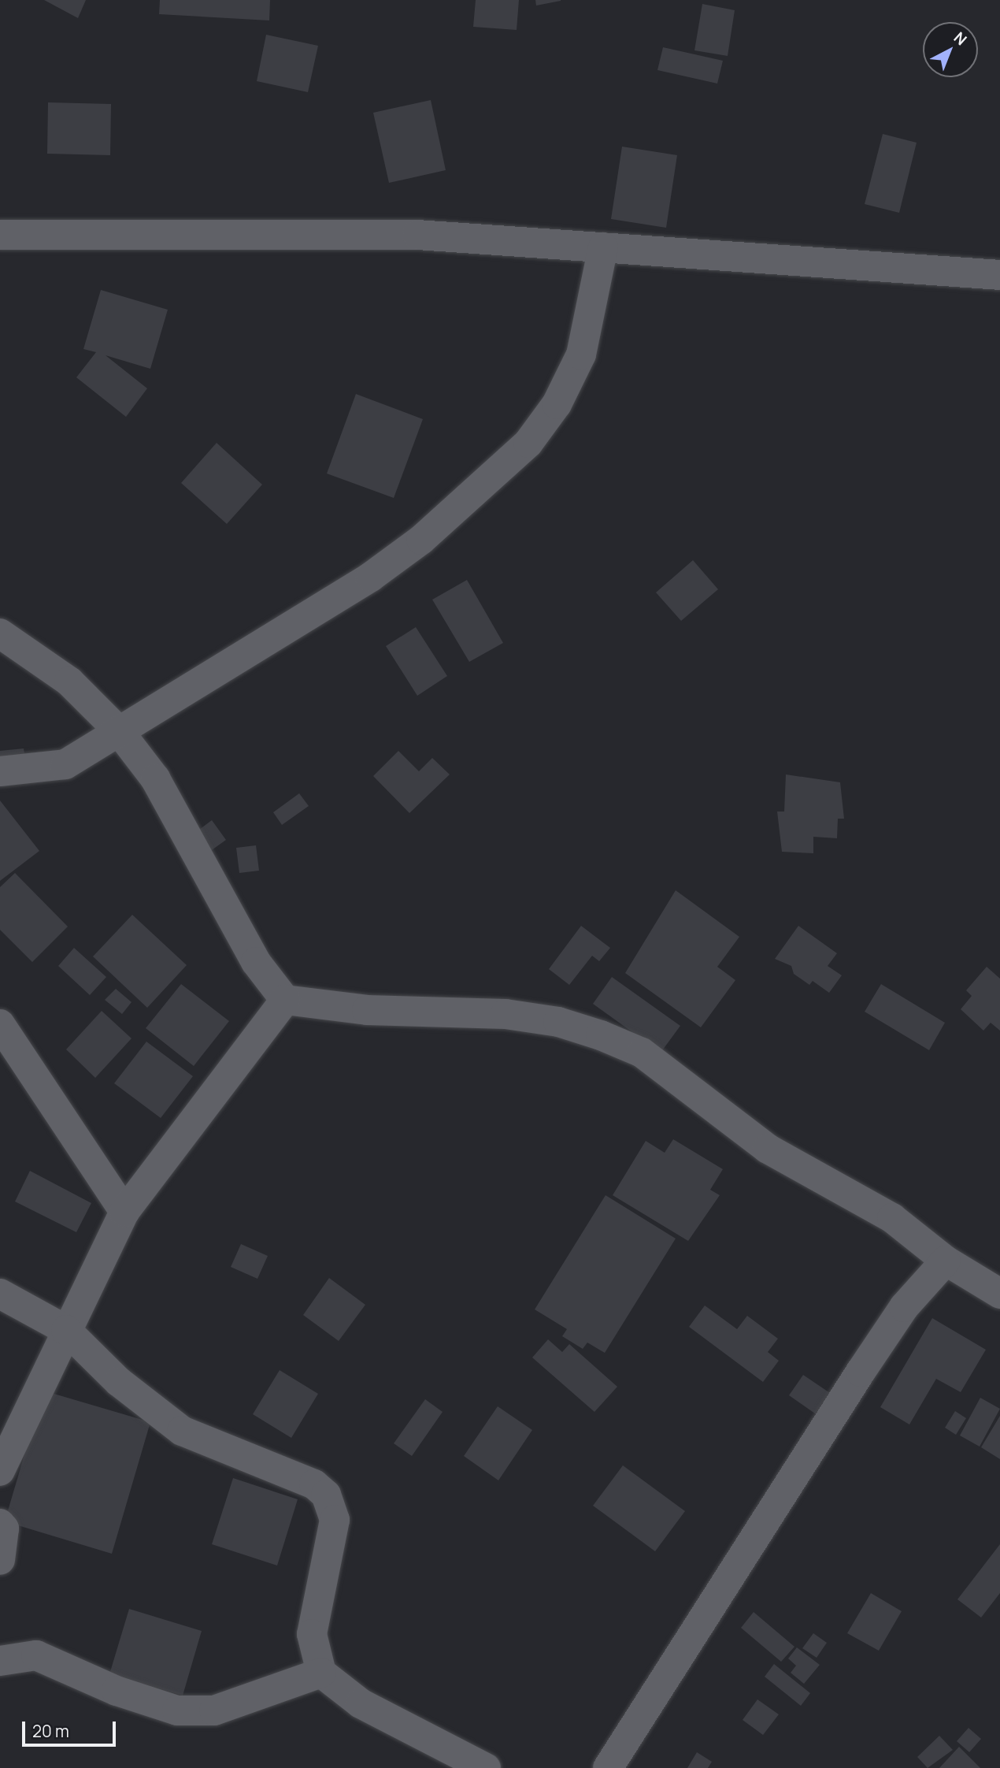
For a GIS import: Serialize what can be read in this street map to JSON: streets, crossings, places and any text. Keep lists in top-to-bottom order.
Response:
{
  "scale_bar": "20 m",
  "north": "top right"
}
